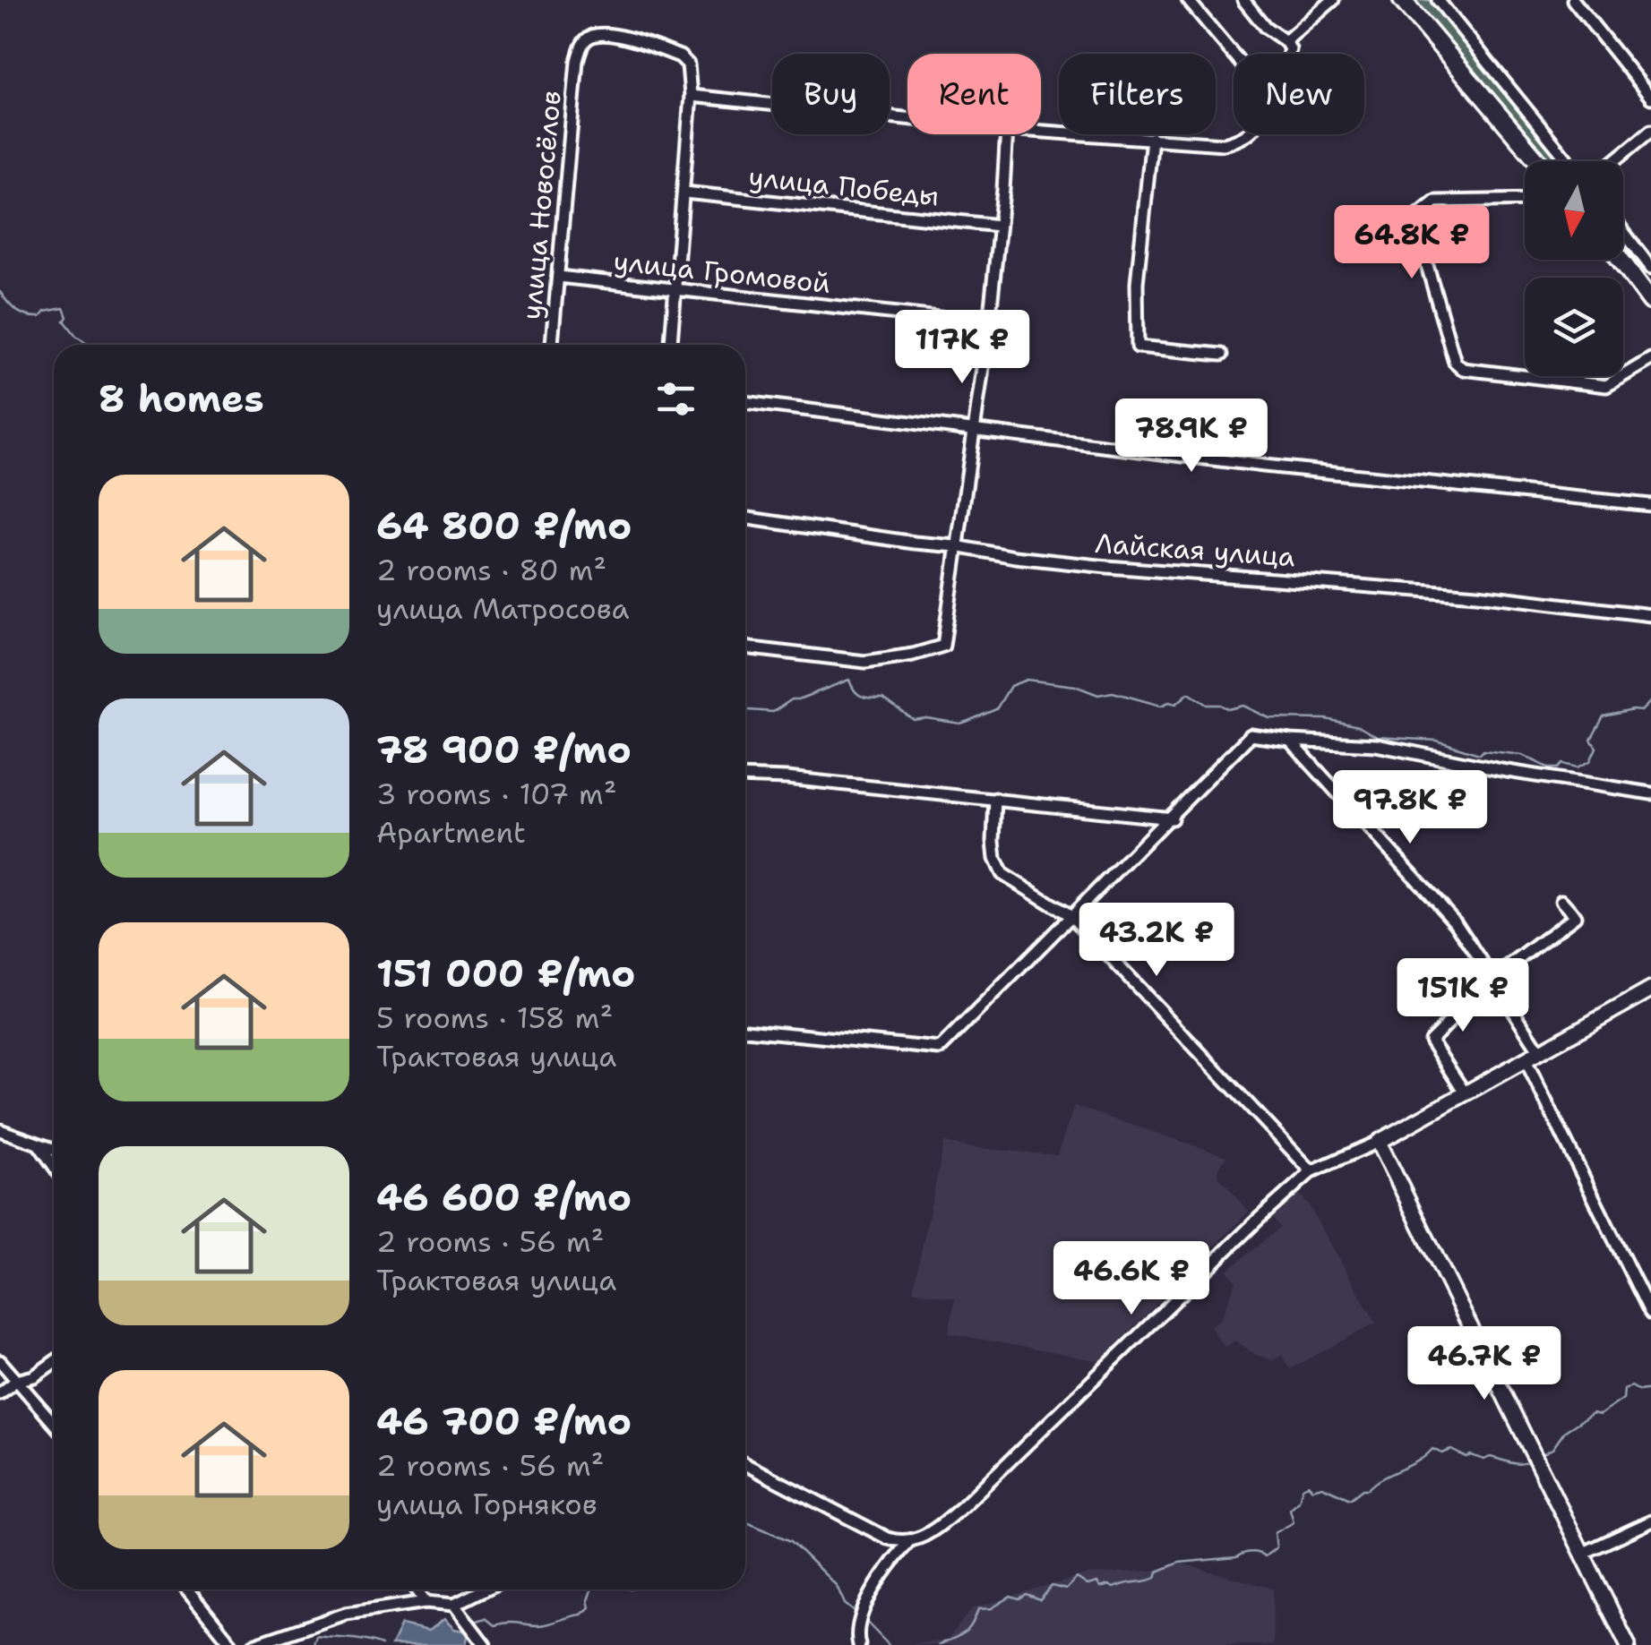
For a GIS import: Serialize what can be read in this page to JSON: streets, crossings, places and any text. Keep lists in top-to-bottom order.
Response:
{
  "streets": {
    "street": [
      "улица Победы",
      "улица Новосёлов",
      "улица Громовой",
      "Лайская улица"
    ]
  },
  "crossings": [
    ["улица Новосёлов", "улица Громовой"]
  ],
  "north": "bottom",
  "page": {
    "chip": [
      "Buy",
      "Rent",
      "Filters",
      "New"
    ],
    "price": [
      "64.8K ₽",
      "117K ₽",
      "78.9K ₽",
      "97.8K ₽",
      "43.2K ₽",
      "151K ₽",
      "46.6K ₽",
      "46.7K ₽"
    ],
    "heading": "8 homes",
    "list": [
      {
        "name": "64 800 ₽/mo",
        "note": "2 rooms · 80 m² · улица Матросова"
      },
      {
        "name": "78 900 ₽/mo",
        "note": "3 rooms · 107 m² · Apartment"
      },
      {
        "name": "151 000 ₽/mo",
        "note": "5 rooms · 158 m² · Трактовая улица"
      },
      {
        "name": "46 600 ₽/mo",
        "note": "2 rooms · 56 m² · Трактовая улица"
      },
      {
        "name": "46 700 ₽/mo",
        "note": "2 rooms · 56 m² · улица Горняков"
      }
    ]
  }
}
